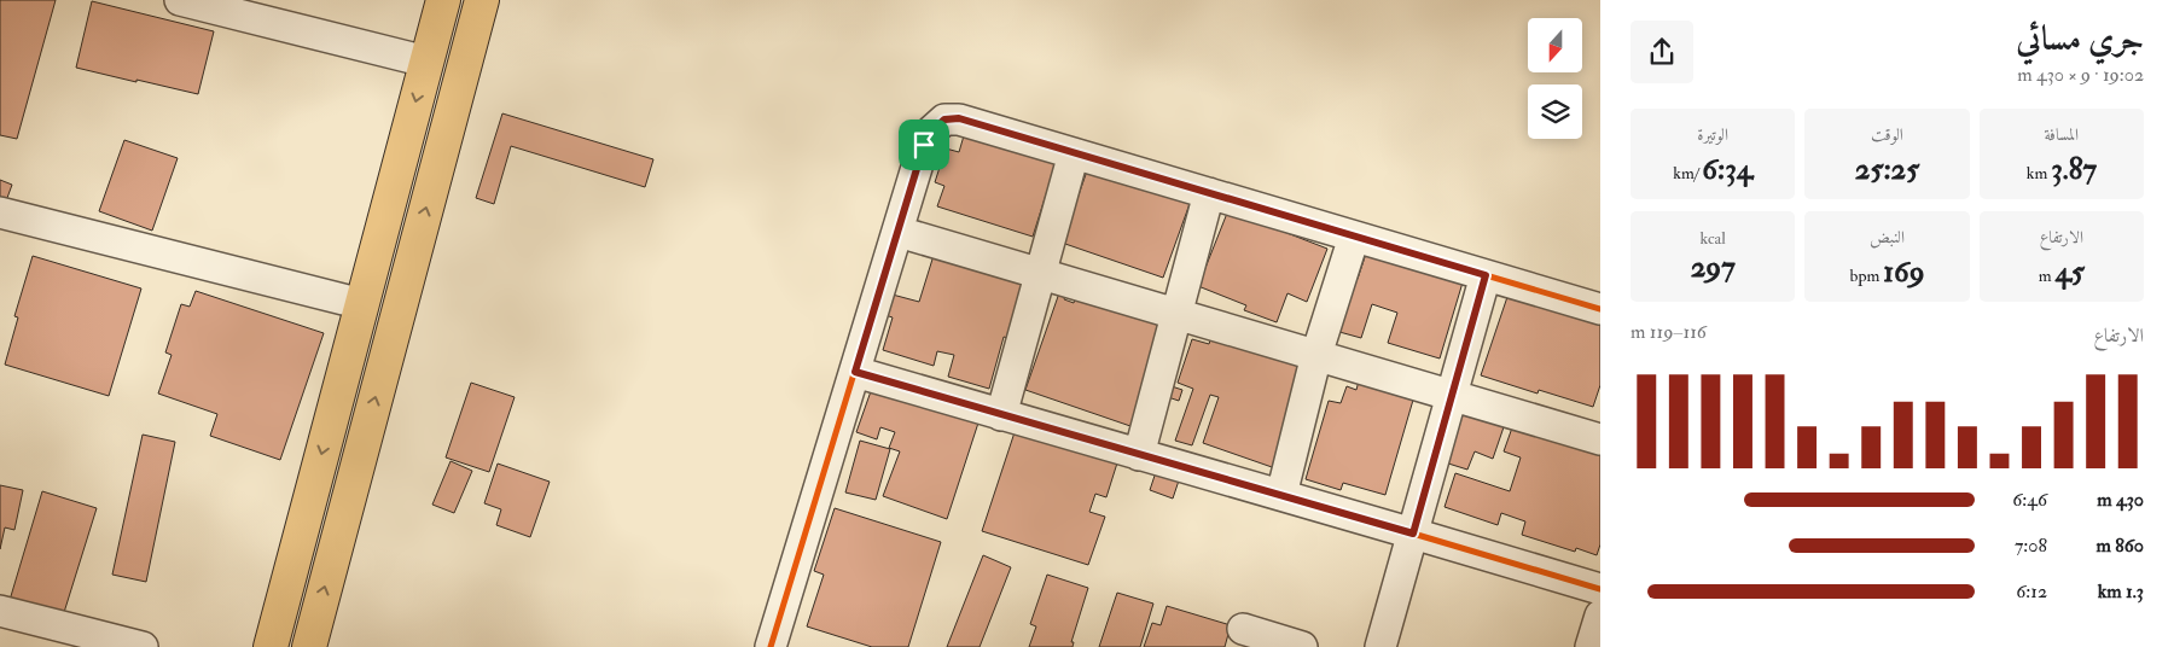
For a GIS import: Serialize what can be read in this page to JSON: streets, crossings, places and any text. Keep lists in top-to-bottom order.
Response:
{
  "north": "bottom",
  "page": {
    "heading": ["جري مسائي", "19:02 · 9 × 430 m"],
    "stats": [
      ["المسافة", "3.87 km"],
      ["الوقت", "25:25"],
      ["الوتيرة", "6:34 /km"],
      ["الارتفاع", "45 m"],
      ["النبض", "169 bpm"],
      ["kcal", "297"]
    ],
    "chart": ["الارتفاع", "116–119 m"],
    "list": [
      {
        "name": "430 m",
        "note": "6:46"
      },
      {
        "name": "860 m",
        "note": "7:08"
      },
      {
        "name": "1.3 km",
        "note": "6:12"
      }
    ]
  }
}
